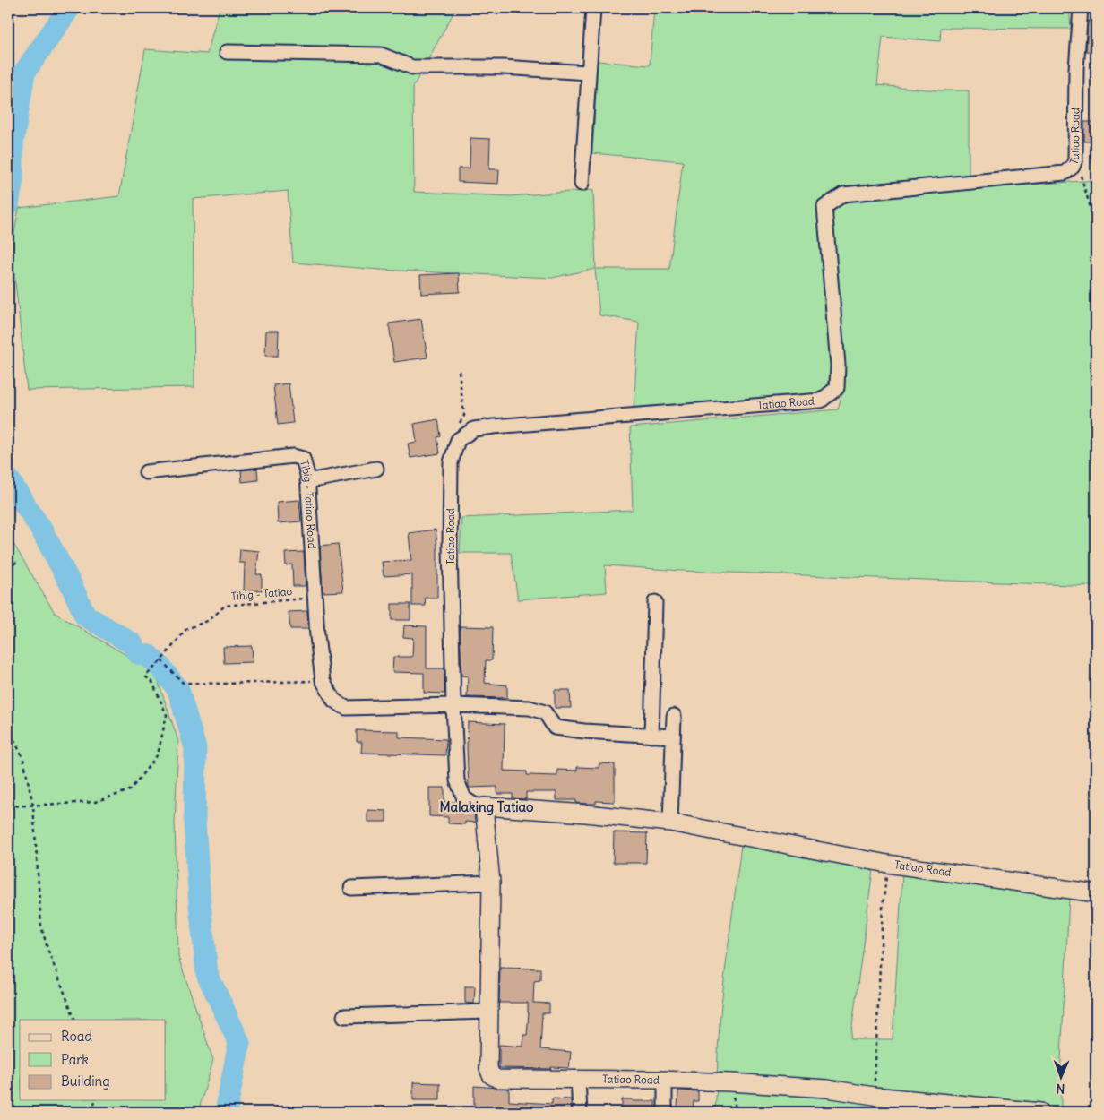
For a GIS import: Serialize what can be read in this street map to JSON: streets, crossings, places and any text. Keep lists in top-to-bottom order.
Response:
{
  "streets": {
    "street": ["Tatiao Road", "Tibig - Tatiao Road"],
    "path": ["Tibig - Tatiao"]
  },
  "crossings": [
    ["Tibig - Tatiao Road", "Tibig - Tatiao"]
  ],
  "districts": ["Malaking Tatiao"],
  "legend": ["Road", "Park", "Building"],
  "north": "bottom"
}
